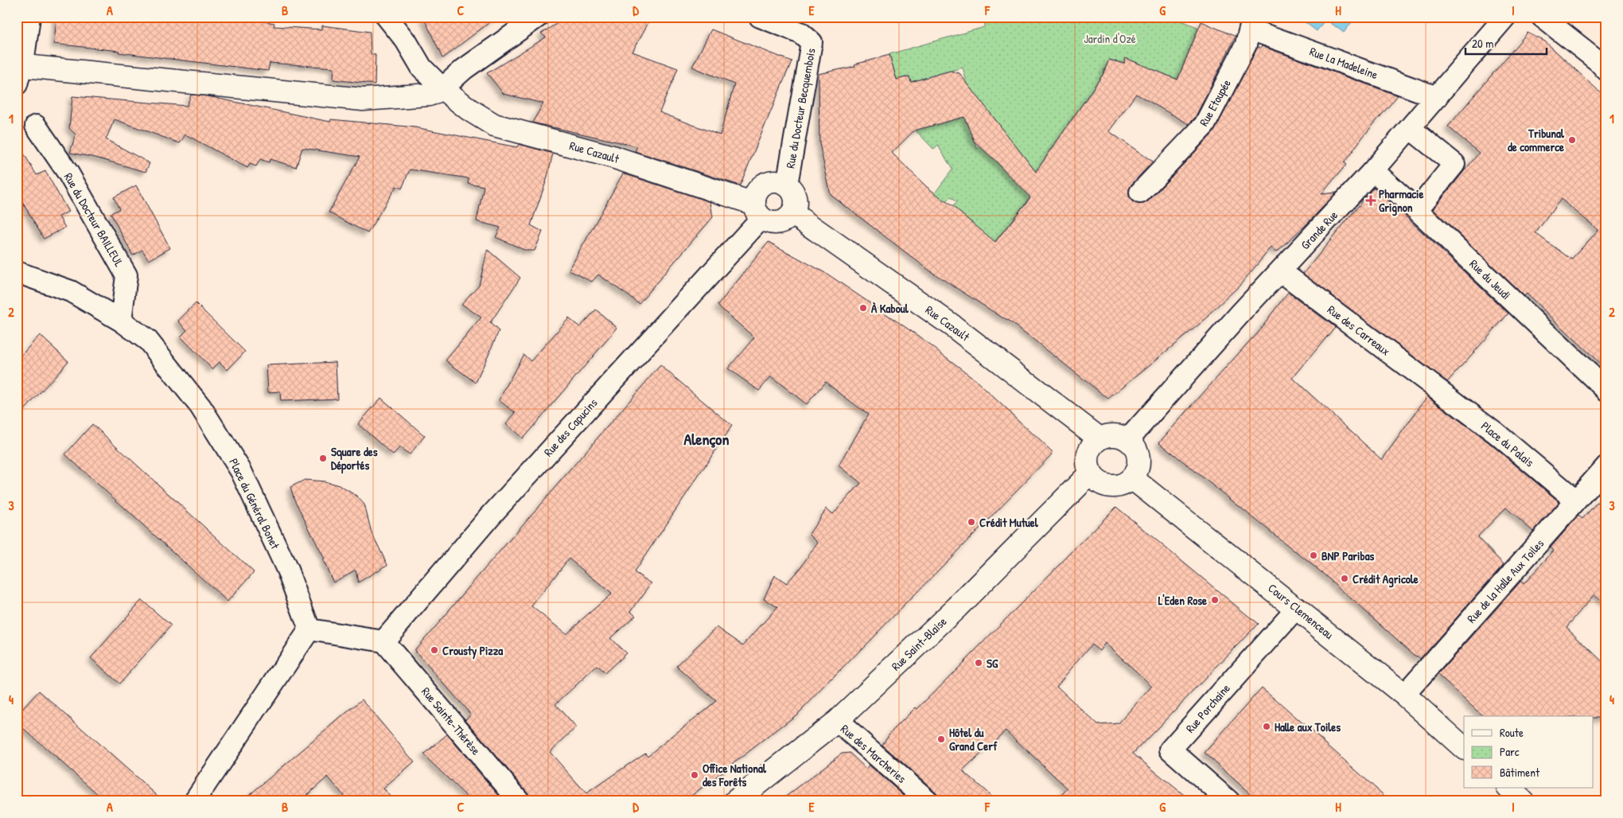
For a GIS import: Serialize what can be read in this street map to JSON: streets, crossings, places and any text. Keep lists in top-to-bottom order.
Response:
{
  "streets": {
    "street": [
      "Rue La Madeleine",
      "Rue Etoupée",
      "Rue du Docteur Becquembois",
      "Rue Cazault",
      "Rue du Docteur BAILLEUL",
      "Grande Rue",
      "Rue du Jeudi",
      "Rue des Carreaux",
      "Rue des Capucins",
      "Place du Palais",
      "Place du Général Bonet",
      "Rue de la Halle Aux Toiles",
      "Cours Clemenceau",
      "Rue Saint-Blaise",
      "Rue Porchaine",
      "Rue Sainte-Thérèse",
      "Rue des Marcheries"
    ]
  },
  "crossings": [
    ["Rue La Madeleine", "Rue Etoupée"],
    ["Rue La Madeleine", "Grande Rue"],
    ["Rue du Docteur Becquembois", "Rue Cazault"],
    ["Rue du Docteur Becquembois", "Rue des Capucins"],
    ["Rue Cazault", "Grande Rue"],
    ["Rue Cazault", "Rue des Capucins"],
    ["Rue Cazault", "Cours Clemenceau"],
    ["Rue Cazault", "Rue Saint-Blaise"],
    ["Rue du Docteur BAILLEUL", "Place du Général Bonet"],
    ["Grande Rue", "Rue du Jeudi"],
    ["Grande Rue", "Rue des Carreaux"],
    ["Grande Rue", "Cours Clemenceau"],
    ["Grande Rue", "Rue Saint-Blaise"],
    ["Rue des Carreaux", "Place du Palais"],
    ["Rue des Capucins", "Rue Sainte-Thérèse"],
    ["Place du Palais", "Rue de la Halle Aux Toiles"],
    ["Rue de la Halle Aux Toiles", "Cours Clemenceau"],
    ["Cours Clemenceau", "Rue Saint-Blaise"],
    ["Cours Clemenceau", "Rue Porchaine"],
    ["Rue Saint-Blaise", "Rue des Marcheries"]
  ],
  "districts": ["Alençon"],
  "parks": ["Jardin d'Ozé"],
  "places": {
    "other": [
      "Tribunal de commerce",
      "À Kaboul",
      "Square des Déportés",
      "Crédit Mutuel",
      "BNP Paribas",
      "Crédit Agricole",
      "L'Eden Rose",
      "Crousty Pizza",
      "SG",
      "Halle aux Toiles",
      "Hôtel du Grand Cerf",
      "Office National des Forêts"
    ],
    "health": ["Pharmacie Grignon"]
  },
  "legend": ["Route", "Parc", "Bâtiment"],
  "scale_bar": "20 m",
  "grid": {
    "columns": [
      "A",
      "B",
      "C",
      "D",
      "E",
      "F",
      "G",
      "H",
      "I"
    ],
    "rows": [
      "1",
      "2",
      "3",
      "4"
    ]
  }
}
